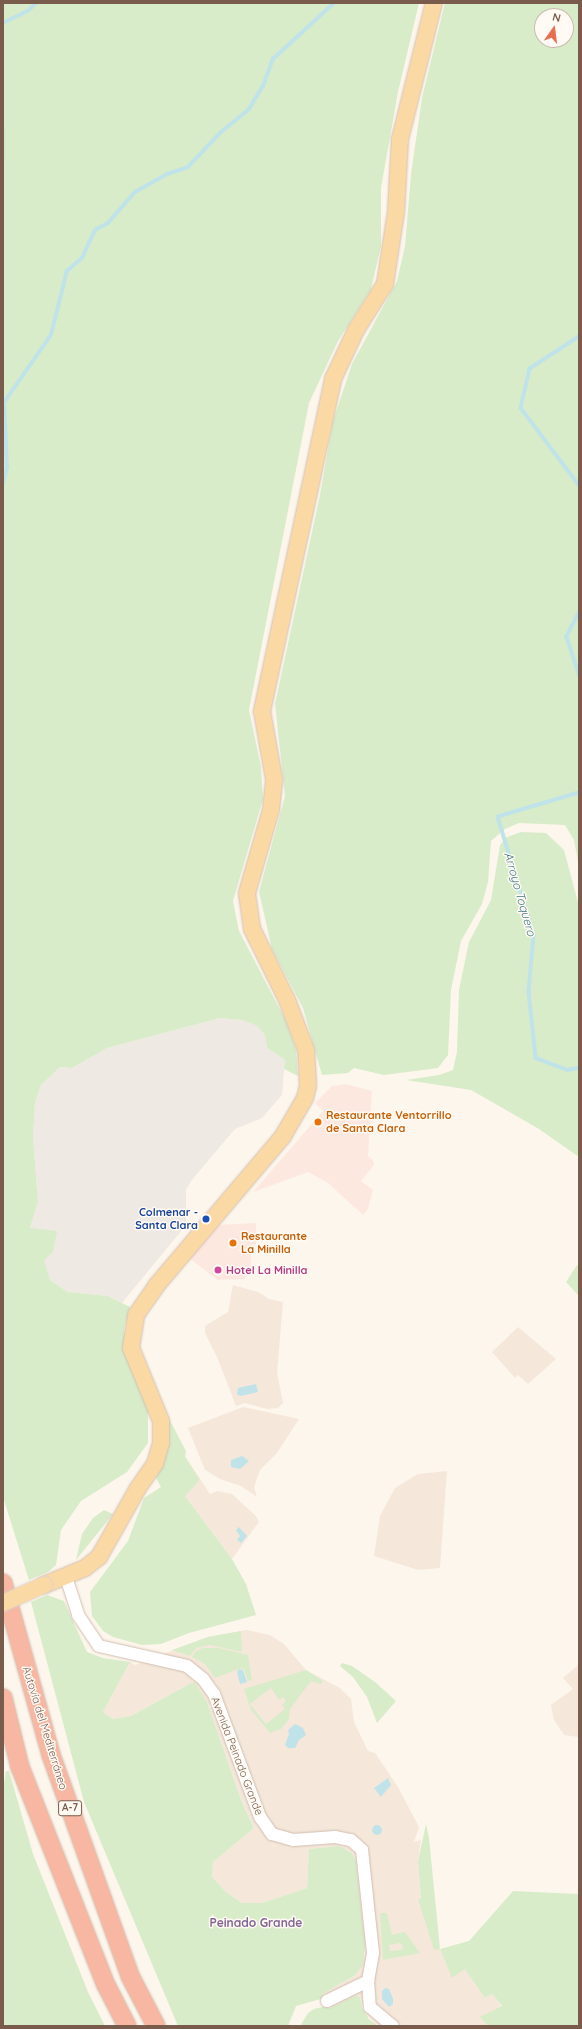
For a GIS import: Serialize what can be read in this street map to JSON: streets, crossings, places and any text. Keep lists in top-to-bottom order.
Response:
{
  "streets": {
    "highway": ["Autovía del Mediterráneo", "A-7"],
    "street": ["Avenida Peinado Grande"]
  },
  "districts": ["Peinado Grande"],
  "water": ["Arroyo Toquero"],
  "places": [
    "Restaurante Ventorrillo de Santa Clara",
    "Colmenar - Santa Clara",
    "Restaurante La Minilla",
    "Hotel La Minilla"
  ],
  "north": "top"
}
